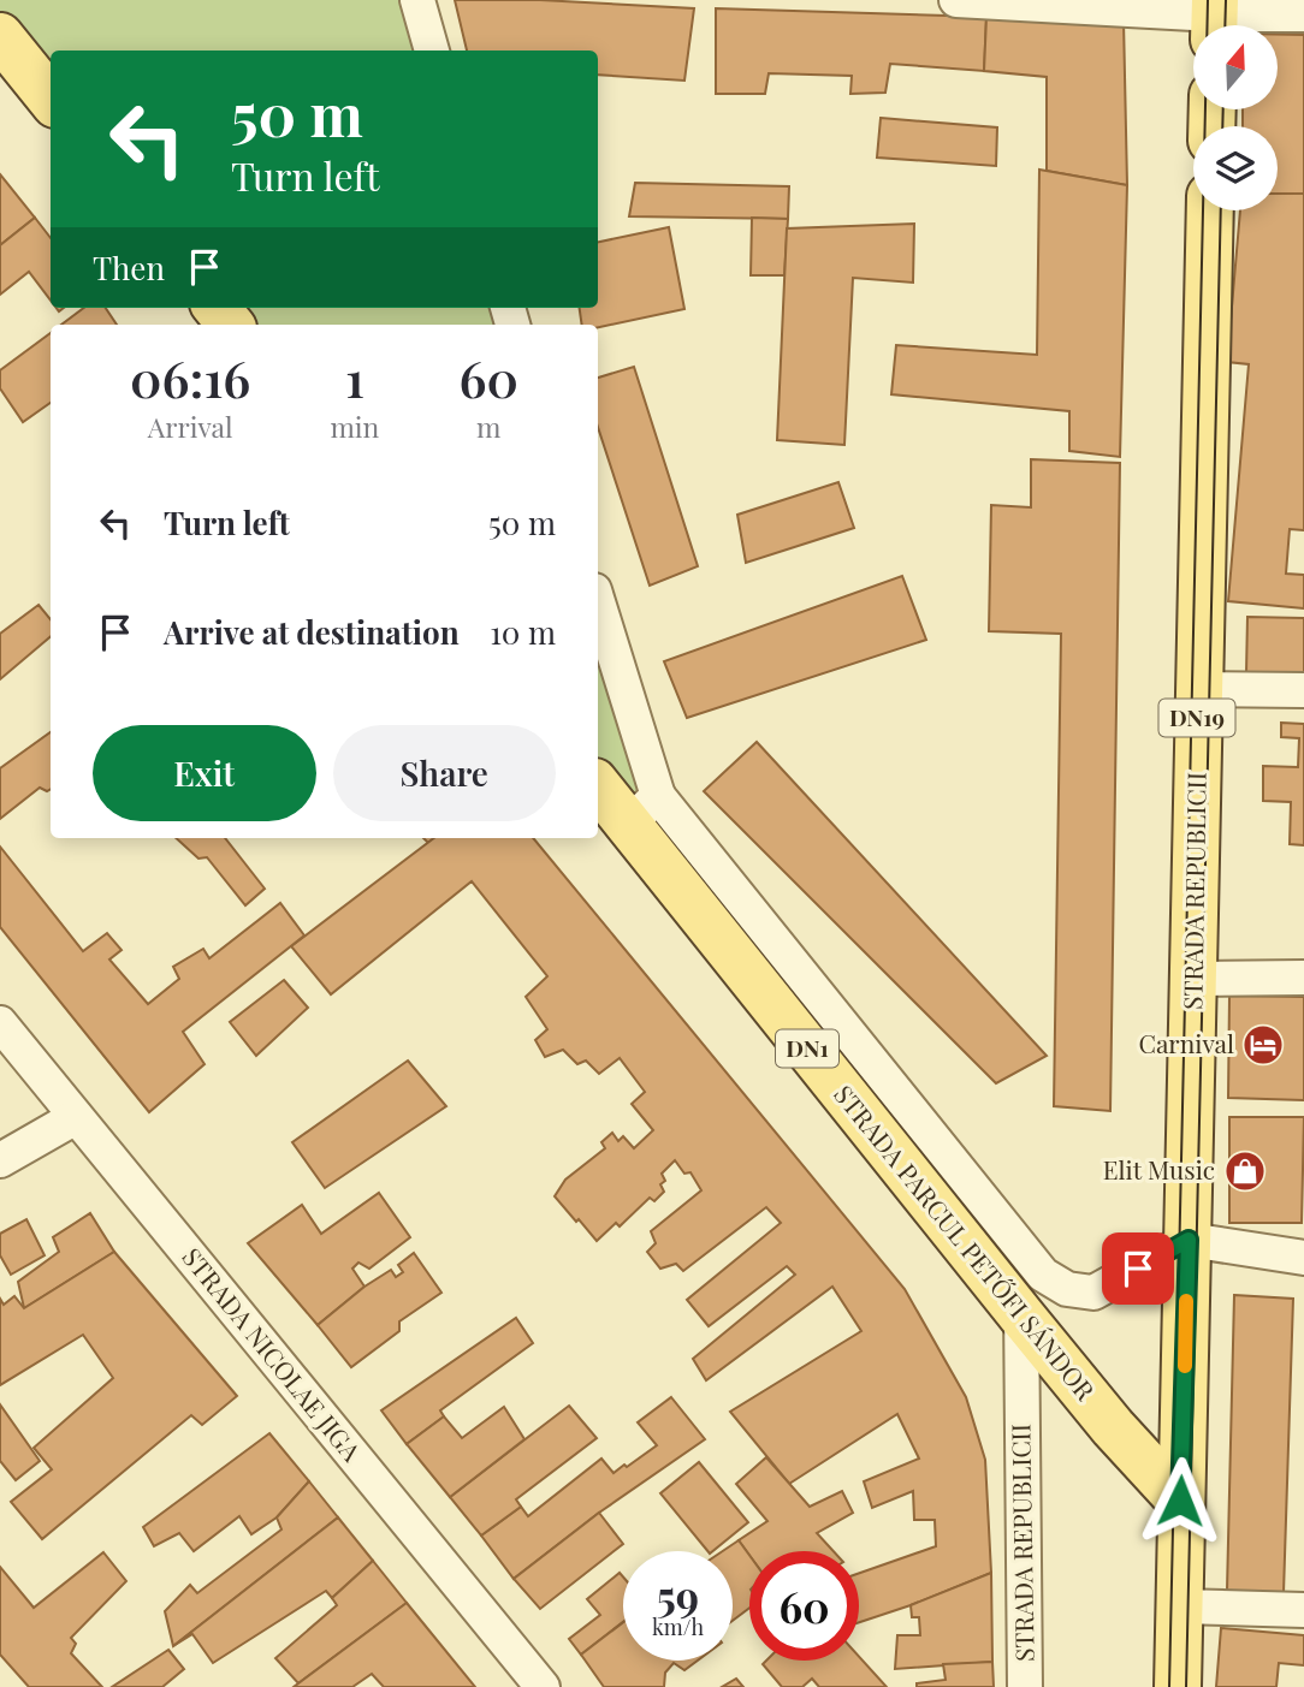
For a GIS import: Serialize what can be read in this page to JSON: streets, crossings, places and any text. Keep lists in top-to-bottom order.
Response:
{
  "streets": {
    "main road": [
      "DN19",
      "STRADA REPUBLICII",
      "DN1",
      "STRADA PARCUL PETŐFI SÁNDOR"
    ],
    "street": ["STRADA NICOLAE JIGA"]
  },
  "crossings": [
    ["STRADA REPUBLICII", "STRADA PARCUL PETŐFI SÁNDOR"]
  ],
  "places": {
    "hotel": ["Carnival"],
    "shop": ["Elit Music"]
  },
  "north": "top",
  "page": {
    "turn": ["50 m", "Turn left"],
    "then": "Then",
    "eta": [
      "06:16",
      "Arrival",
      "1",
      "min",
      "60",
      "m"
    ],
    "list": [
      {
        "name": "Turn left",
        "value": "50 m"
      },
      {
        "name": "Arrive at destination",
        "value": "10 m"
      }
    ],
    "buttons": ["Exit", "Share"],
    "speed": "59 km/h",
    "limit": "60"
  }
}
